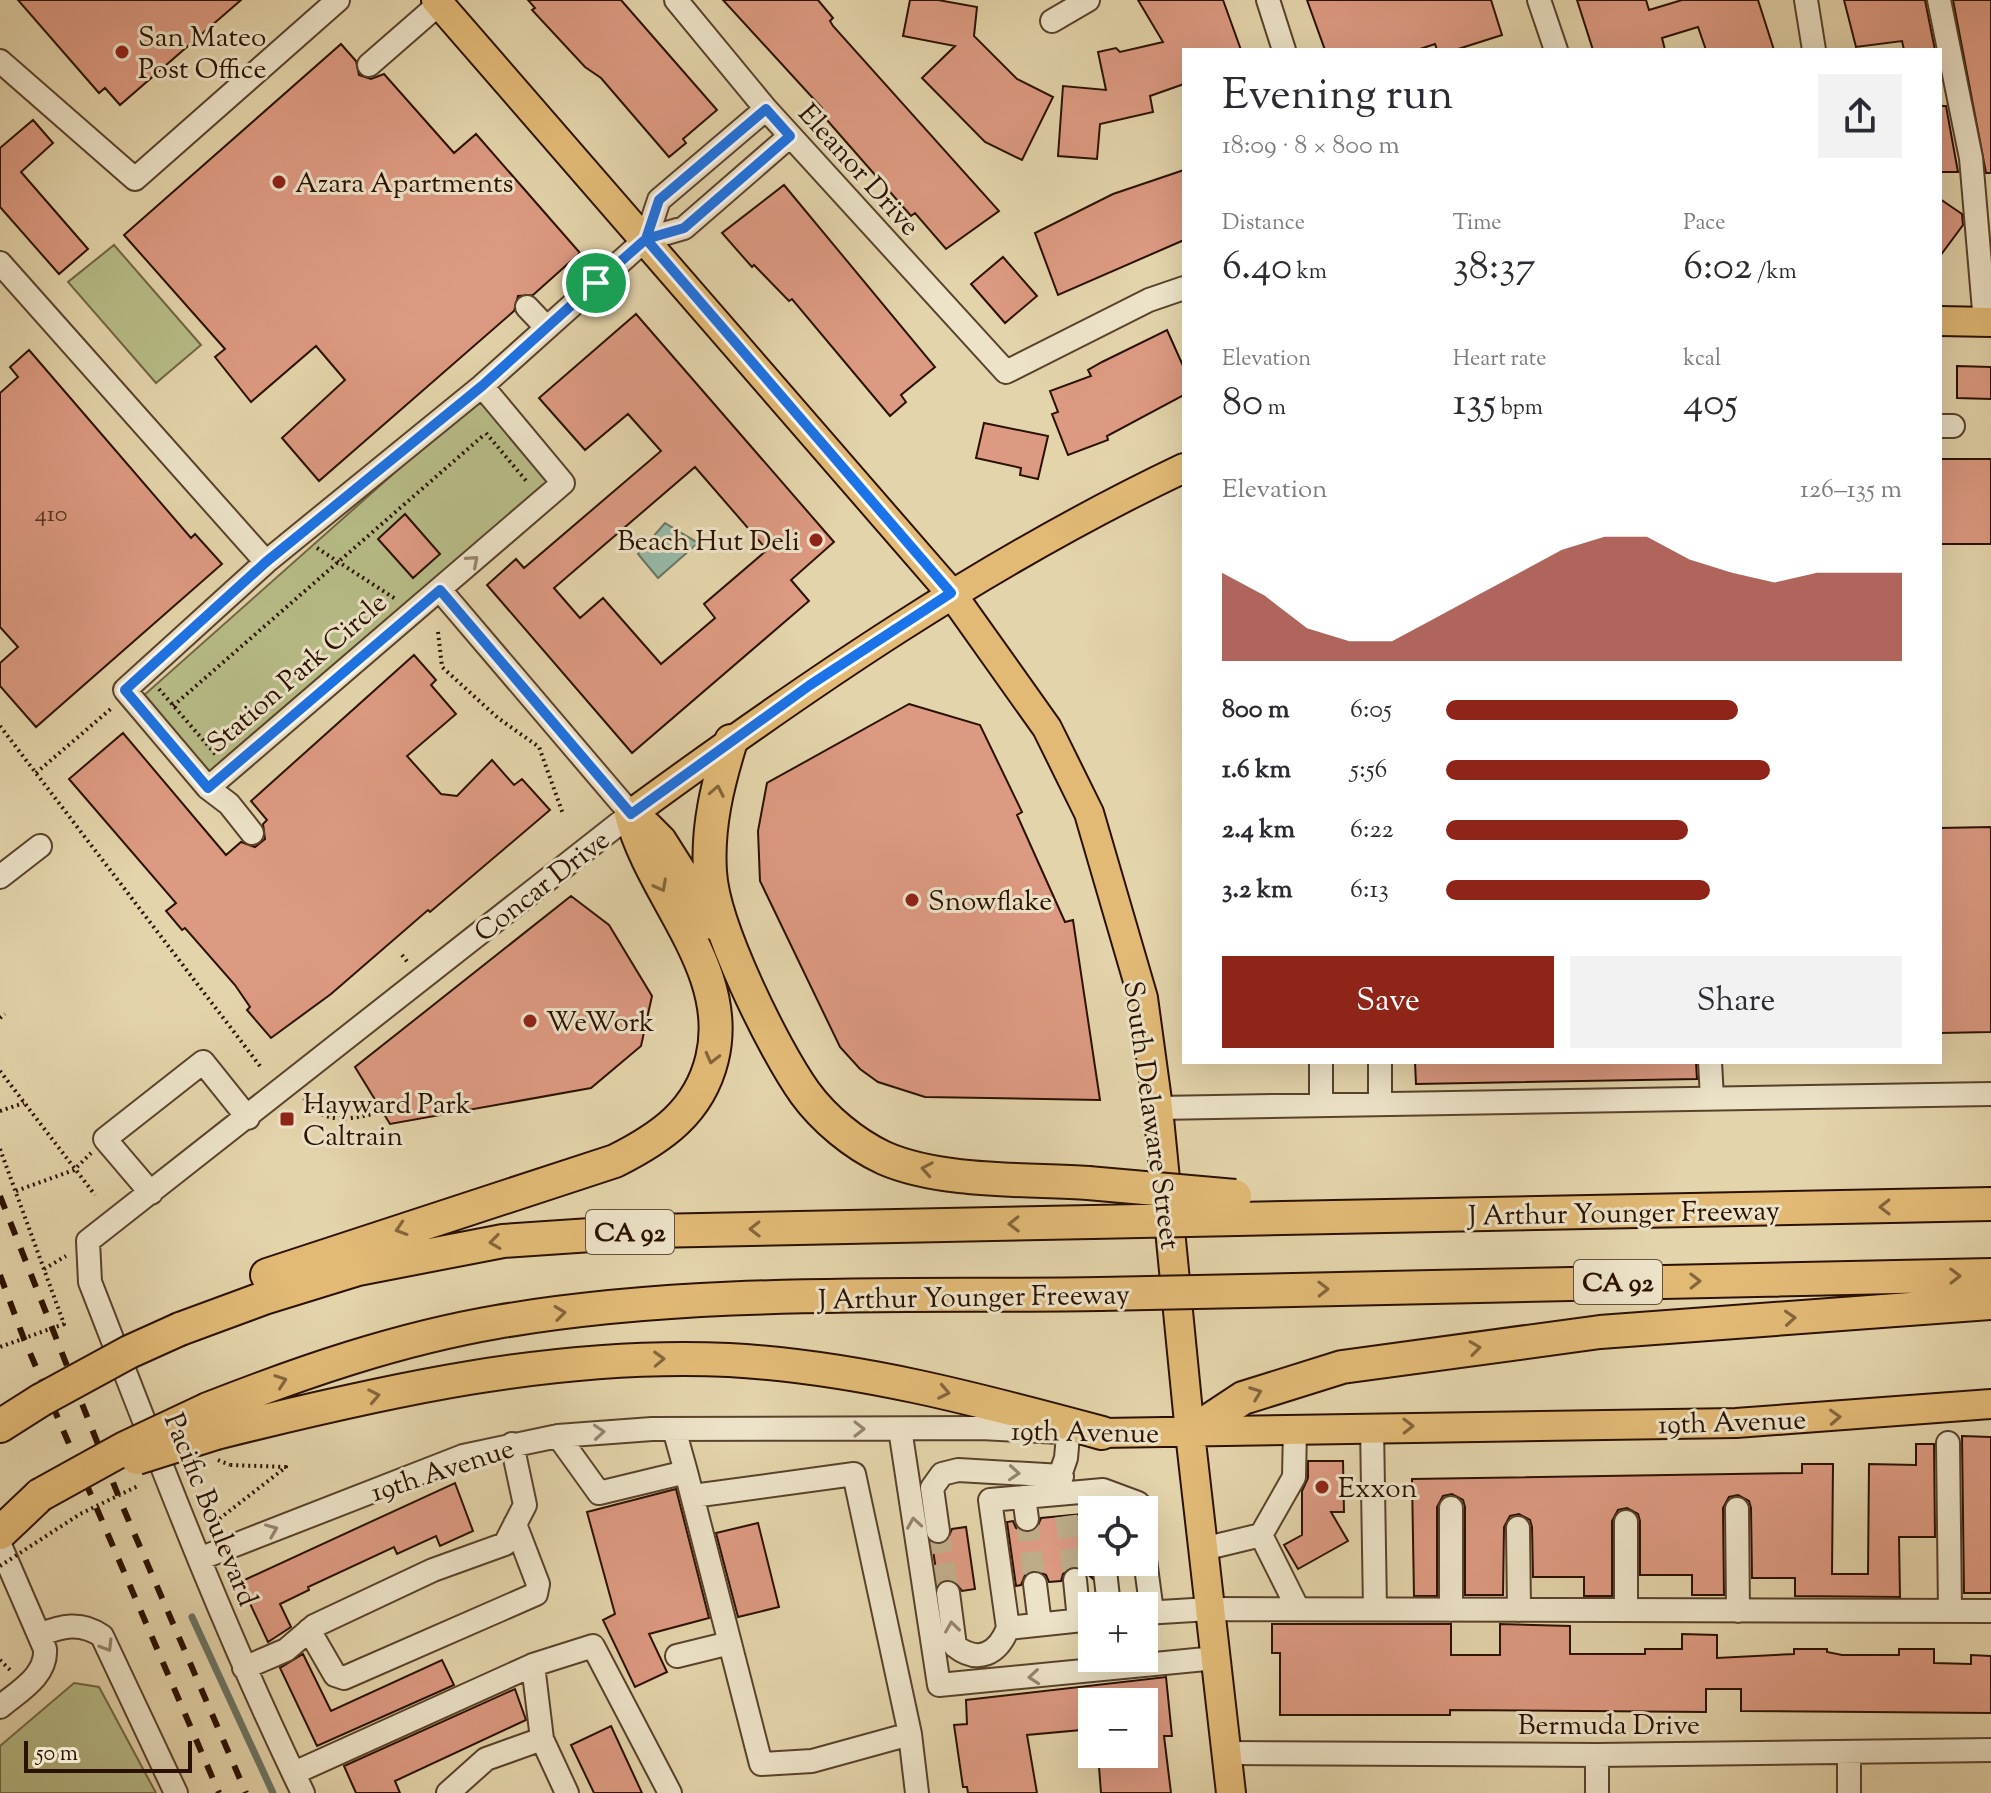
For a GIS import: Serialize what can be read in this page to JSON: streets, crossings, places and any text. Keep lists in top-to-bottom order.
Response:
{
  "streets": {
    "highway": ["J Arthur Younger Freeway", "CA 92"],
    "main road": ["Concar Drive", "South Delaware Street", "19th Avenue"],
    "street": [
      "Eleanor Drive",
      "Station Park Circle",
      "Pacific Boulevard",
      "Bermuda Drive"
    ]
  },
  "crossings": [
    ["Concar Drive", "South Delaware Street"],
    ["Concar Drive", "Pacific Boulevard"],
    ["South Delaware Street", "19th Avenue"],
    ["South Delaware Street", "Bermuda Drive"],
    ["J Arthur Younger Freeway", "CA 92"],
    ["19th Avenue", "Pacific Boulevard"]
  ],
  "one_way": ["19th Avenue"],
  "places": {
    "other": [
      "San Mateo Post Office",
      "Azara Apartments",
      "Beach Hut Deli",
      "Snowflake",
      "WeWork",
      "Exxon"
    ],
    "transit": ["Hayward Park Caltrain"]
  },
  "house_numbers": ["410"],
  "scale_bar": "50 m",
  "page": {
    "heading": ["Evening run", "18:09 · 8 × 800 m"],
    "stats": [
      ["Distance", "6.40 km"],
      ["Time", "38:37"],
      ["Pace", "6:02 /km"],
      ["Elevation", "80 m"],
      ["Heart rate", "135 bpm"],
      ["kcal", "405"]
    ],
    "chart": ["Elevation", "126–135 m"],
    "list": [
      {
        "name": "800 m",
        "note": "6:05"
      },
      {
        "name": "1.6 km",
        "note": "5:56"
      },
      {
        "name": "2.4 km",
        "note": "6:22"
      },
      {
        "name": "3.2 km",
        "note": "6:13"
      }
    ],
    "buttons": ["Save", "Share"],
    "map_buttons": ["+", "−"],
    "scale": "50 m"
  }
}
